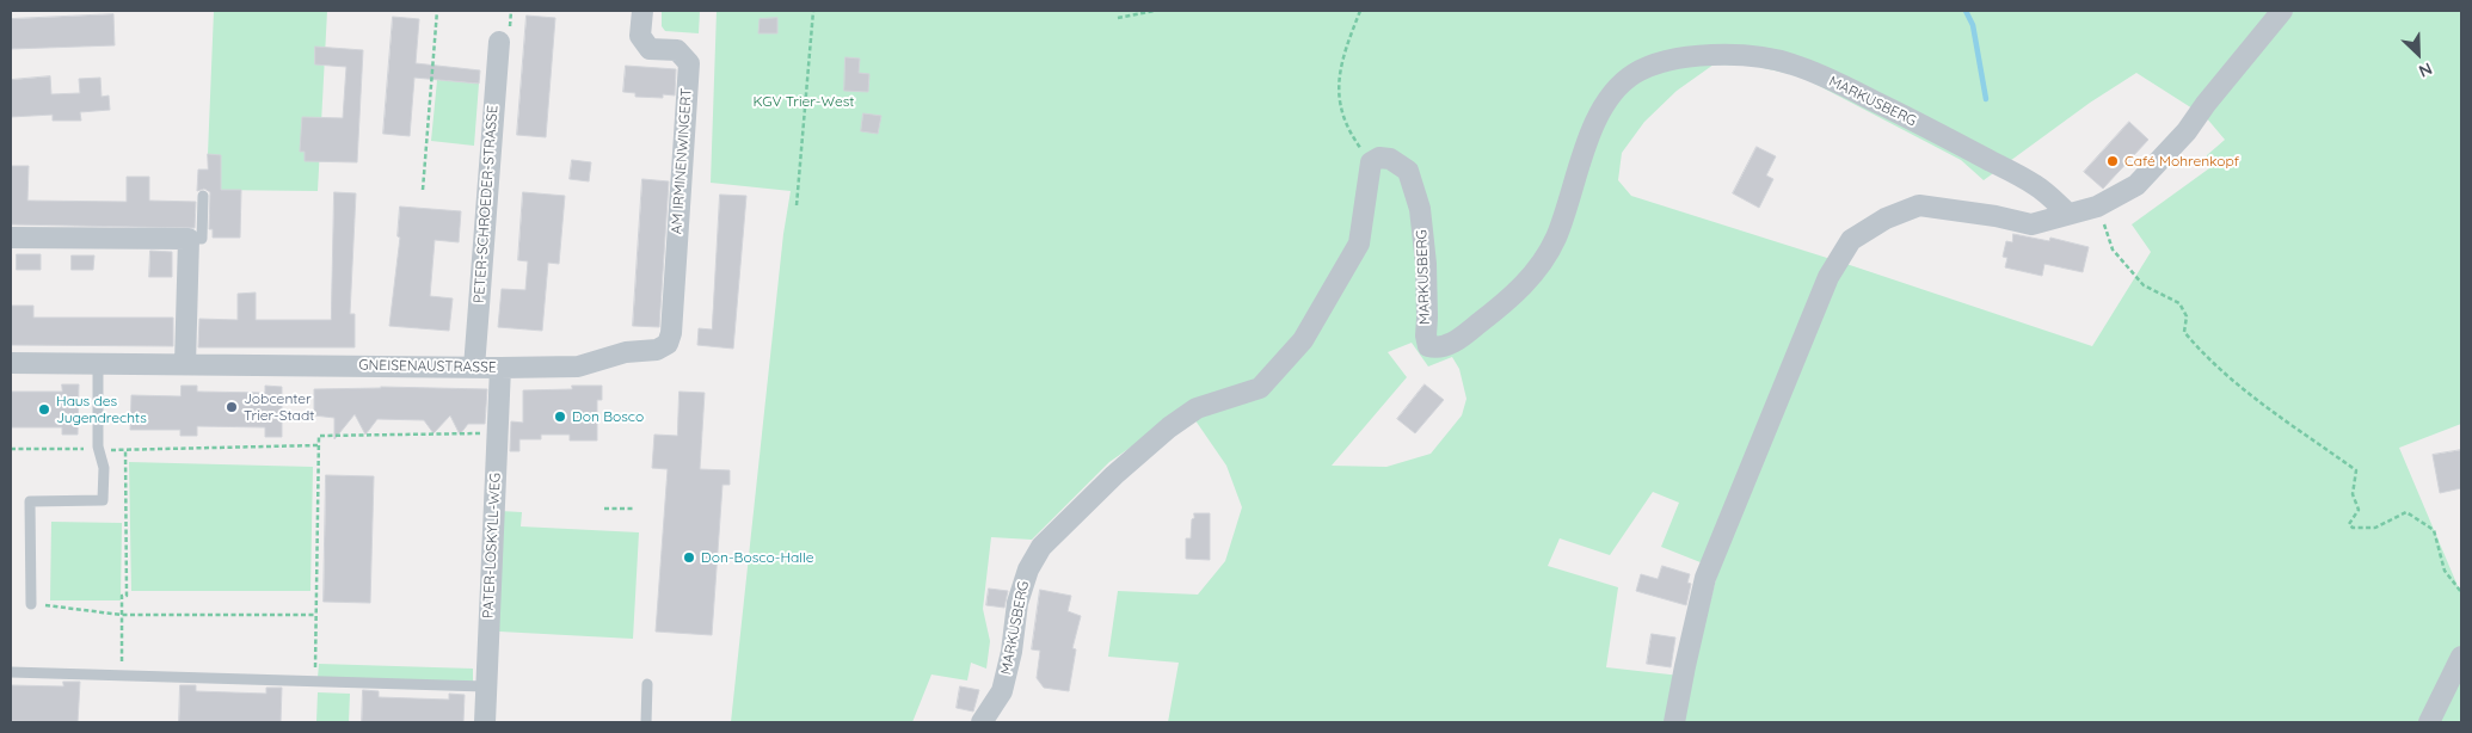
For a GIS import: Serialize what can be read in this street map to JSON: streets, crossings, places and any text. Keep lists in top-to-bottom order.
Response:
{
  "streets": {
    "street": [
      "MARKUSBERG",
      "AM IRMINENWINGERT",
      "PETER-SCHROEDER-STRASSE",
      "GNEISENAUSTRASSE",
      "PATER-LOSKYLL-WEG"
    ]
  },
  "crossings": [
    ["AM IRMINENWINGERT", "GNEISENAUSTRASSE"],
    ["PETER-SCHROEDER-STRASSE", "GNEISENAUSTRASSE"],
    ["GNEISENAUSTRASSE", "PATER-LOSKYLL-WEG"]
  ],
  "parks": ["KGV Trier-West"],
  "places": [
    "Café Mohrenkopf",
    "Jobcenter Trier-Stadt",
    "Haus des Jugendrechts",
    "Don Bosco",
    "Don-Bosco-Halle"
  ],
  "north": "bottom right"
}
